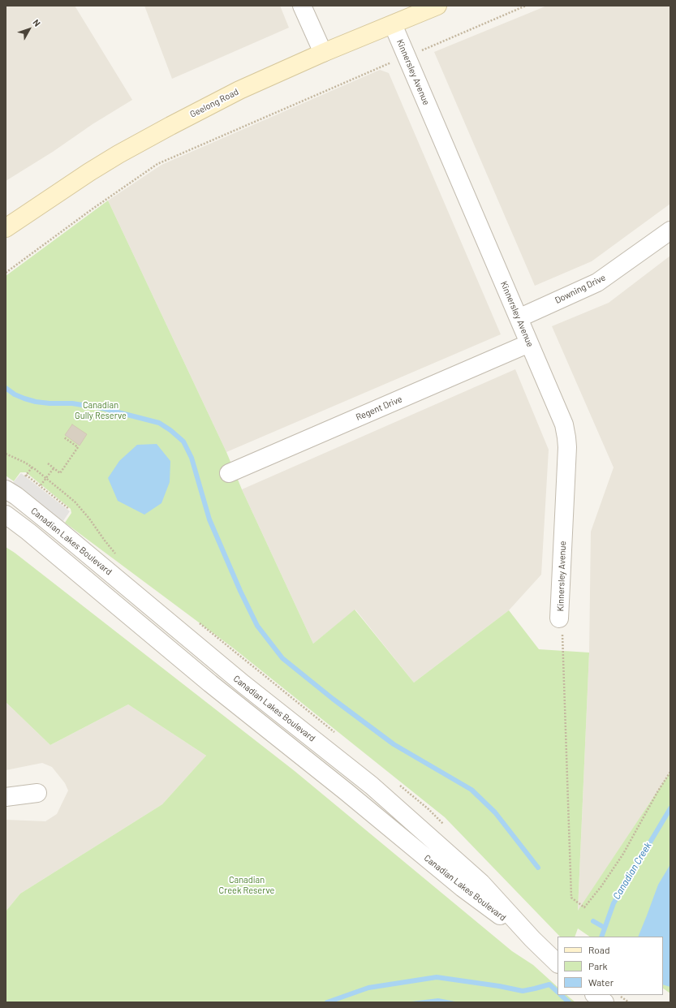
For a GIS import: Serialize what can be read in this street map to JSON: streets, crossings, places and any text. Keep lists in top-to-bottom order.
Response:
{
  "streets": {
    "main road": ["Geelong Road"],
    "street": [
      "Kinnersley Avenue",
      "Downing Drive",
      "Regent Drive",
      "Canadian Lakes Boulevard"
    ]
  },
  "crossings": [
    ["Kinnersley Avenue", "Geelong Road"],
    ["Kinnersley Avenue", "Downing Drive"],
    ["Kinnersley Avenue", "Regent Drive"]
  ],
  "water": ["Canadian Creek"],
  "parks": ["Canadian Gully Reserve", "Canadian Creek Reserve"],
  "legend": ["Road", "Park", "Water"],
  "north": "top right"
}
